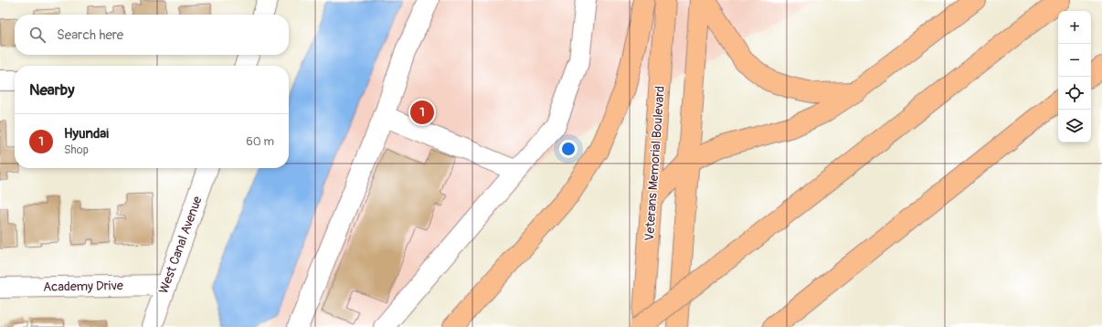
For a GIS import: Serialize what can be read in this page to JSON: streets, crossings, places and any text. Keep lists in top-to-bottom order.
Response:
{
  "streets": {
    "main road": ["Veterans Memorial Boulevard"],
    "street": ["West Canal Avenue", "Academy Drive"]
  },
  "crossings": [
    ["West Canal Avenue", "Academy Drive"]
  ],
  "page": {
    "map_buttons": ["+", "−"],
    "search": "Search here",
    "heading": "Nearby",
    "pins": "1",
    "list": [
      {
        "mark": "1",
        "name": "Hyundai",
        "note": "Shop",
        "value": "60 m"
      }
    ]
  }
}
